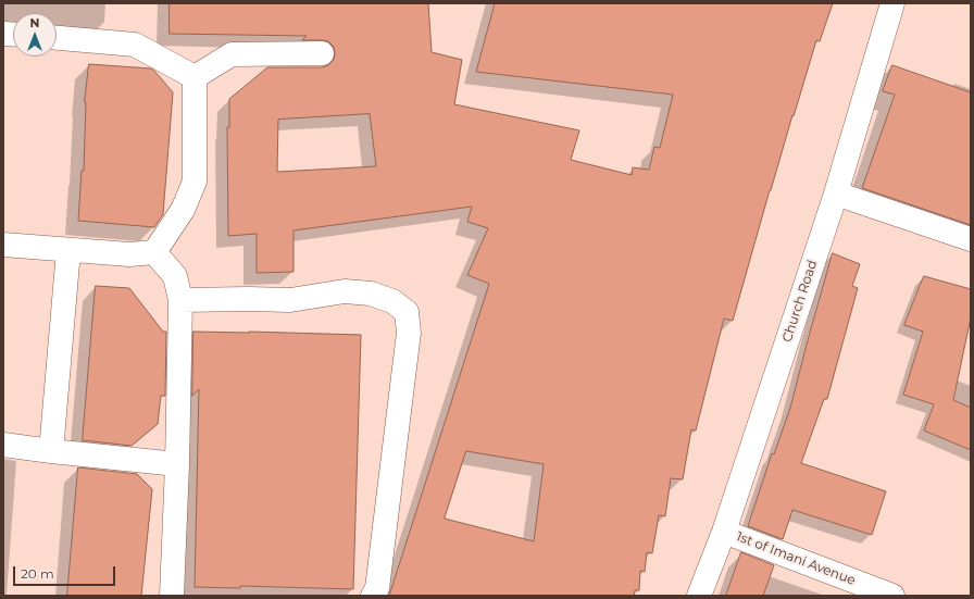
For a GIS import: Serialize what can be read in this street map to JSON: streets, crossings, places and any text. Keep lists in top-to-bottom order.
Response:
{
  "streets": {
    "street": ["Church Road", "1st of Imani Avenue"]
  },
  "crossings": [
    ["Church Road", "1st of Imani Avenue"]
  ],
  "scale_bar": "20 m",
  "north": "top"
}
